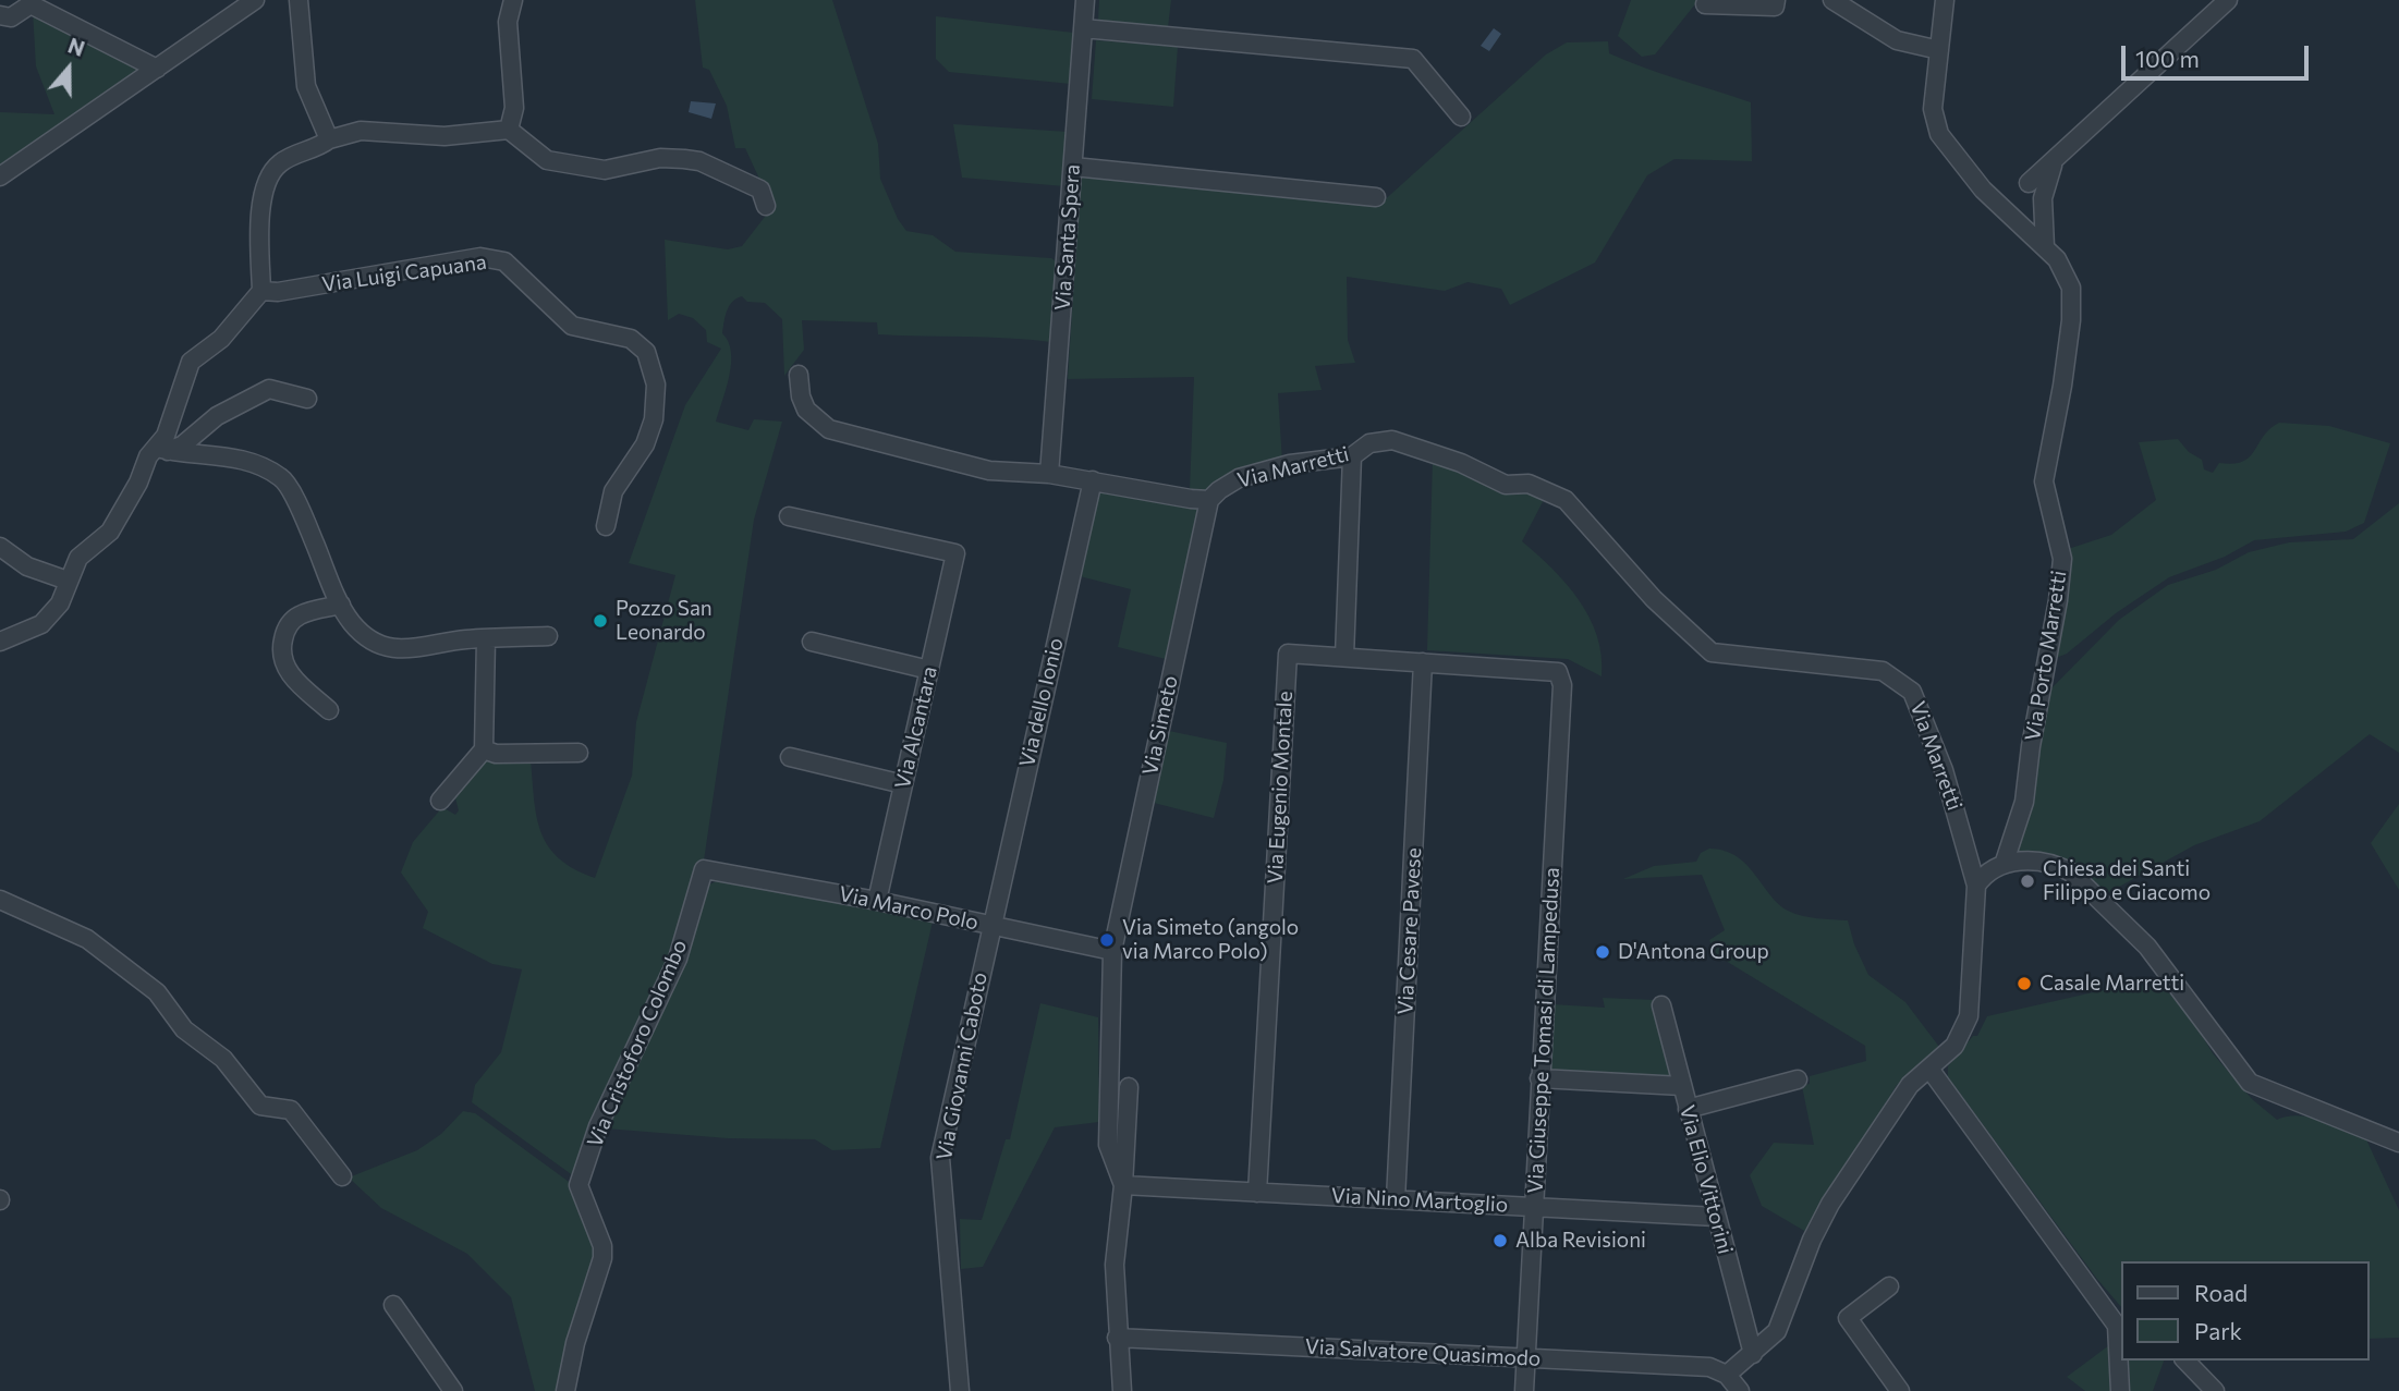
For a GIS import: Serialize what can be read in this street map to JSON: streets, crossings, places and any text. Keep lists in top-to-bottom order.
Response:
{
  "streets": {
    "street": [
      "Via Santa Spera",
      "Via Luigi Capuana",
      "Via Marretti",
      "Via Porto Marretti",
      "Via dello Ionio",
      "Via Simeto",
      "Via Alcantara",
      "Via Eugenio Montale",
      "Via Marco Polo",
      "Via Cesare Pavese",
      "Via Giuseppe Tomasi di Lampedusa",
      "Via Cristoforo Colombo",
      "Via Giovanni Caboto",
      "Via Elio Vittorini",
      "Via Nino Martoglio",
      "Via Salvatore Quasimodo"
    ]
  },
  "crossings": [
    ["Via Marretti", "Via Simeto"],
    ["Via Marretti", "Via Elio Vittorini"],
    ["Via Marretti", "Via Salvatore Quasimodo"],
    ["Via dello Ionio", "Via Marco Polo"],
    ["Via dello Ionio", "Via Giovanni Caboto"],
    ["Via Simeto", "Via Marco Polo"],
    ["Via Simeto", "Via Nino Martoglio"],
    ["Via Alcantara", "Via Marco Polo"],
    ["Via Eugenio Montale", "Via Cesare Pavese"],
    ["Via Eugenio Montale", "Via Giuseppe Tomasi di Lampedusa"],
    ["Via Eugenio Montale", "Via Nino Martoglio"],
    ["Via Marco Polo", "Via Cristoforo Colombo"],
    ["Via Marco Polo", "Via Giovanni Caboto"],
    ["Via Cesare Pavese", "Via Nino Martoglio"],
    ["Via Giuseppe Tomasi di Lampedusa", "Via Nino Martoglio"],
    ["Via Giuseppe Tomasi di Lampedusa", "Via Salvatore Quasimodo"],
    ["Via Elio Vittorini", "Via Nino Martoglio"]
  ],
  "places": [
    "Pozzo San Leonardo",
    "Chiesa dei Santi Filippo e Giacomo",
    "Via Simeto (angolo via Marco Polo)",
    "D'Antona Group",
    "Casale Marretti",
    "Alba Revisioni"
  ],
  "legend": ["Road", "Park"],
  "scale_bar": "100 m",
  "north": "top"
}
